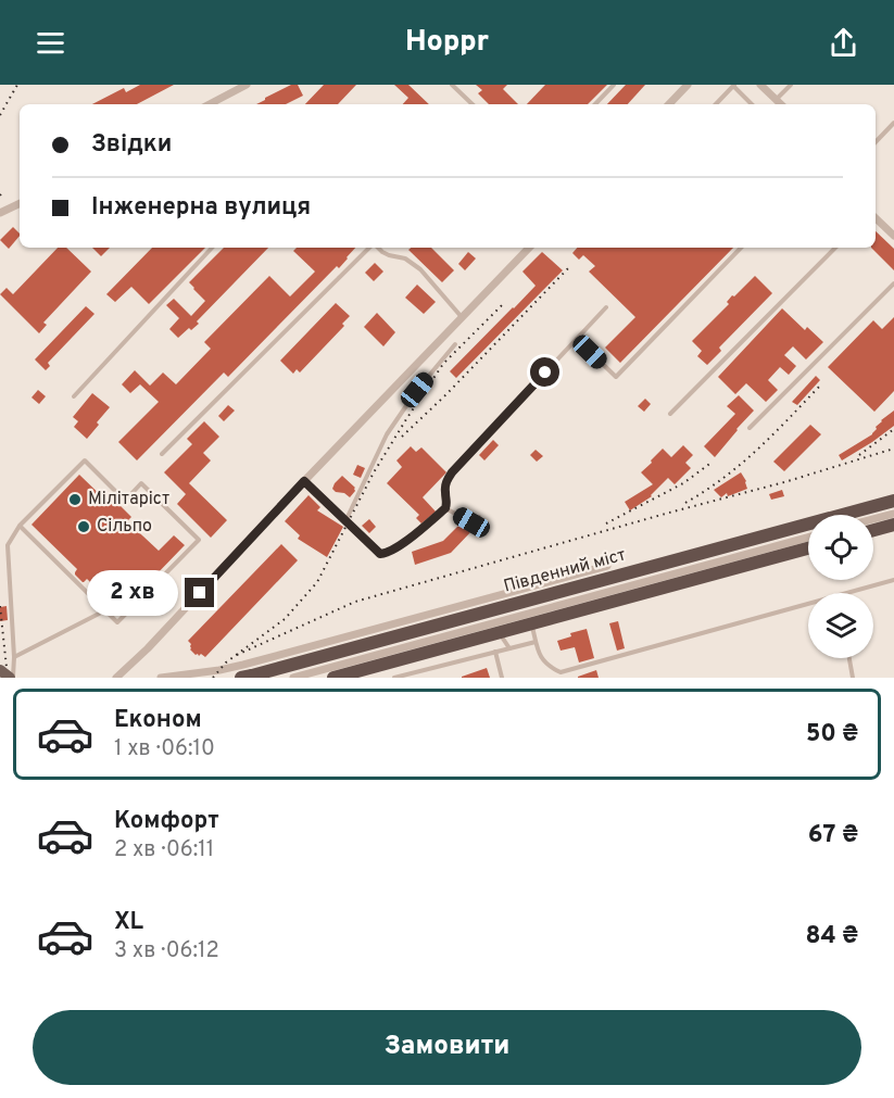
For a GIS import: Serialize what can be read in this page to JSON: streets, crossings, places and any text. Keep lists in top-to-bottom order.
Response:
{
  "streets": {
    "highway": ["Південний міст"]
  },
  "places": ["Мілітаріст", "Сільпо"],
  "page": {
    "header": "Hoppr",
    "banner": ["Звідки", "Інженерна вулиця"],
    "bubble": "2 хв",
    "list": [
      {
        "name": "Економ",
        "note": "1 хв · 06:10",
        "value": "50 ₴"
      },
      {
        "name": "Комфорт",
        "note": "2 хв · 06:11",
        "value": "67 ₴"
      },
      {
        "name": "XL",
        "note": "3 хв · 06:12",
        "value": "84 ₴"
      }
    ],
    "buttons": "Замовити"
  }
}
